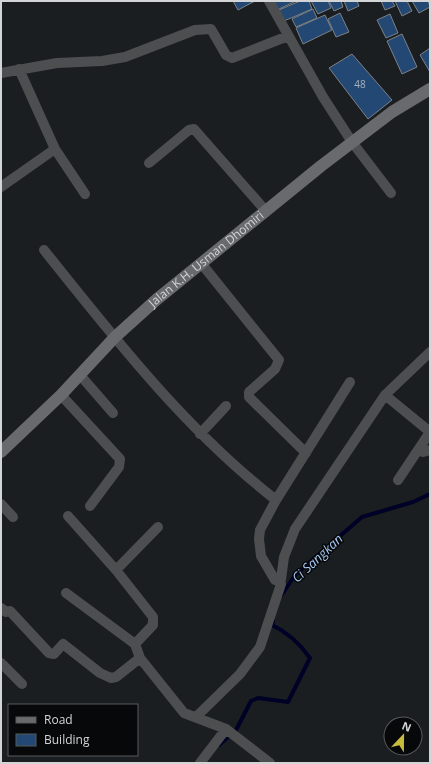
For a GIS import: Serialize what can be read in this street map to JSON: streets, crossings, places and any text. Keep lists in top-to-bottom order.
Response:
{
  "streets": {
    "main road": ["Jalan K.H. Usman Dhomiri"]
  },
  "water": ["Ci Sangkan"],
  "house_numbers": ["48"],
  "legend": ["Road", "Building"],
  "north": "top"
}
